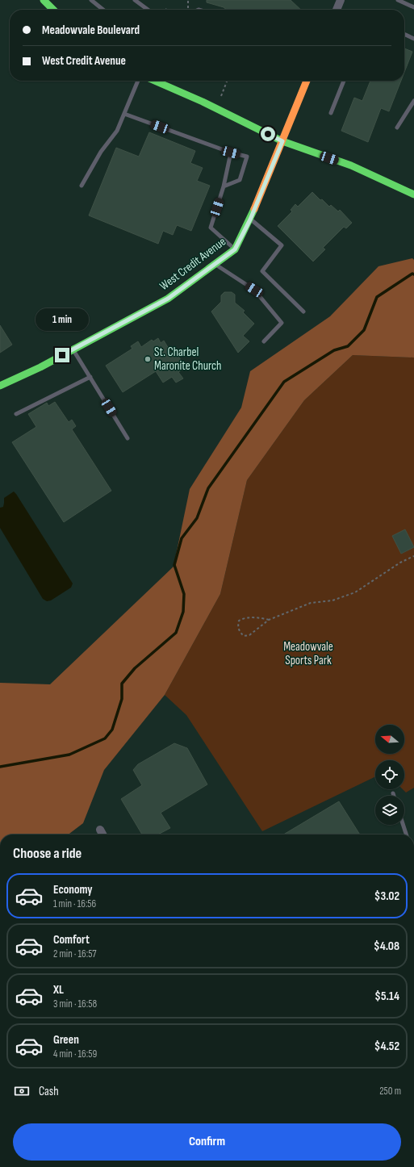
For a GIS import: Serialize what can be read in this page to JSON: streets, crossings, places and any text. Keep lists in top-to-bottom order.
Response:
{
  "streets": {
    "street": ["West Credit Avenue"]
  },
  "parks": ["Meadowvale Sports Park"],
  "places": ["St. Charbel Maronite Church"],
  "north": "left",
  "page": {
    "banner": ["Meadowvale Boulevard", "West Credit Avenue"],
    "bubble": "1 min",
    "heading": "Choose a ride",
    "list": [
      {
        "name": "Economy",
        "note": "1 min · 16:56",
        "value": "$3.02"
      },
      {
        "name": "Comfort",
        "note": "2 min · 16:57",
        "value": "$4.08"
      },
      {
        "name": "XL",
        "note": "3 min · 16:58",
        "value": "$5.14"
      },
      {
        "name": "Green",
        "note": "4 min · 16:59",
        "value": "$4.52"
      }
    ],
    "pay": ["Cash", "250 m"],
    "buttons": "Confirm"
  }
}
